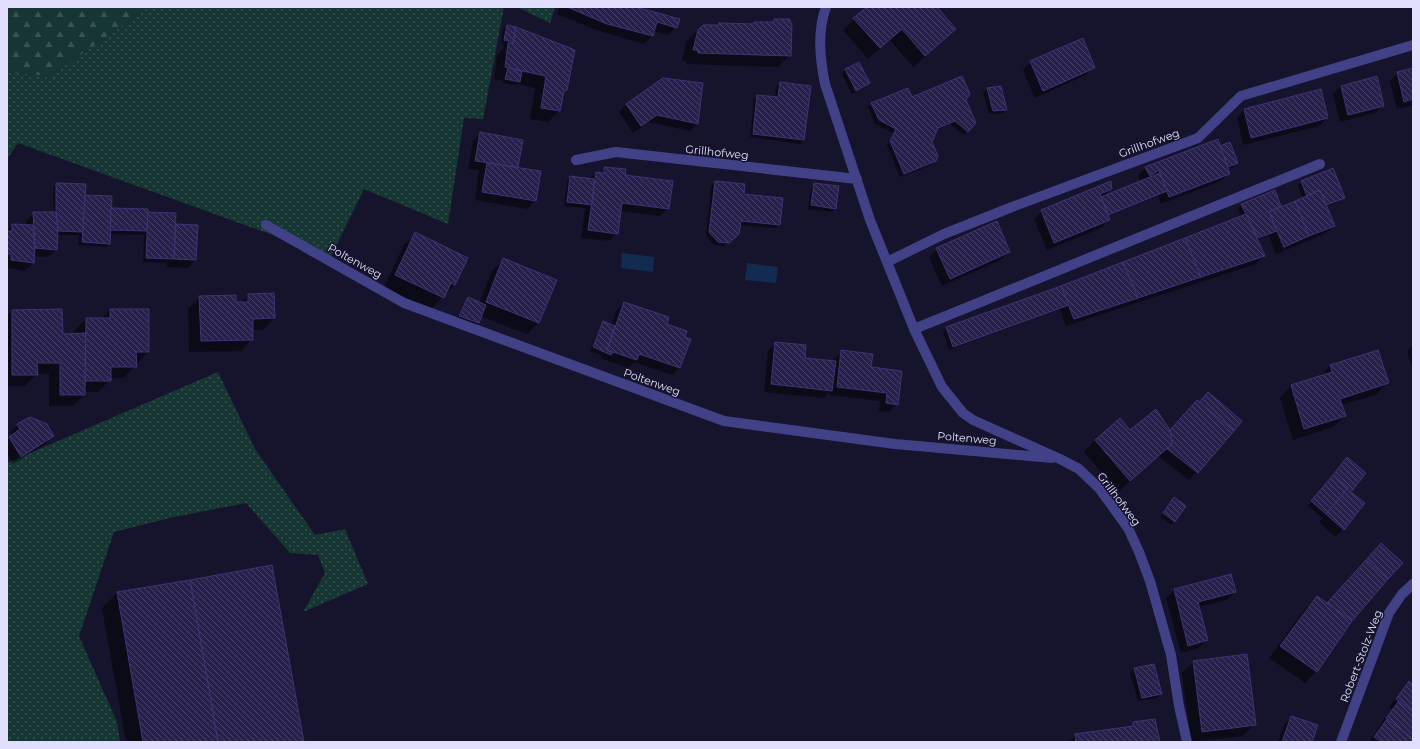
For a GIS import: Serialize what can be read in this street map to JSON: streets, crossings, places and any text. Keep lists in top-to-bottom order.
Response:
{
  "streets": {
    "street": ["Grillhofweg", "Poltenweg", "Robert-Stolz-Weg"]
  },
  "crossings": [
    ["Grillhofweg", "Poltenweg"]
  ]
}
